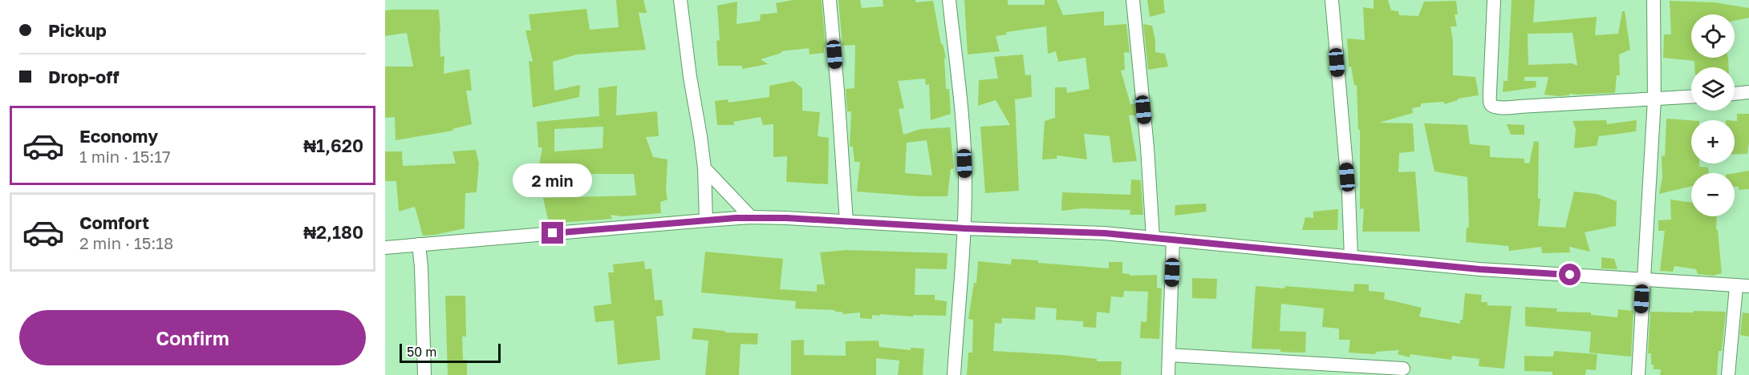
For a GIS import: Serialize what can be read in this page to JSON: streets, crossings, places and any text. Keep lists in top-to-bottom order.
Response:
{
  "scale_bar": "50 m",
  "page": {
    "banner": ["Pickup", "Drop-off"],
    "map_buttons": ["+", "−"],
    "list": [
      {
        "name": "Economy",
        "note": "1 min · 15:17",
        "value": "₦1,620"
      },
      {
        "name": "Comfort",
        "note": "2 min · 15:18",
        "value": "₦2,180"
      }
    ],
    "bubble": "2 min",
    "buttons": "Confirm",
    "scale": "50 m"
  }
}
